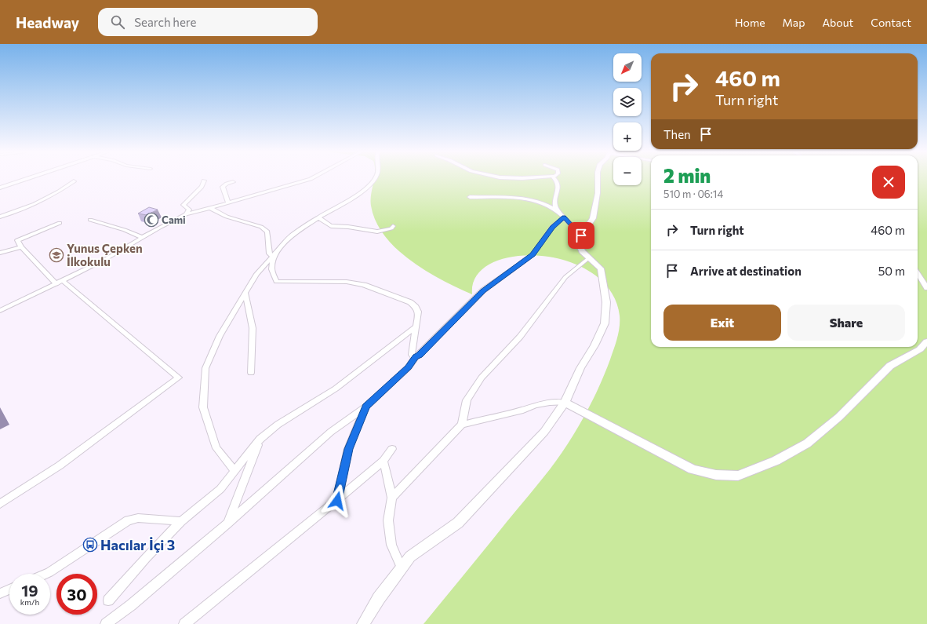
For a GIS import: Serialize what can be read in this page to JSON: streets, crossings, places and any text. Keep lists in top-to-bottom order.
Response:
{
  "places": {
    "mosque": ["Cami"],
    "school or university": ["Yunus Çepken İlkokulu"],
    "bus stop": ["Hacılar İçi 3"]
  },
  "north": "bottom left",
  "page": {
    "header": "Headway",
    "search": "Search here",
    "nav": [
      "Home",
      "Map",
      "About",
      "Contact"
    ],
    "map_buttons": ["+", "−"],
    "turn": ["460 m", "Turn right"],
    "then": "Then",
    "heading": ["2 min", "510 m · 06:14"],
    "list": [
      {
        "name": "Turn right",
        "value": "460 m"
      },
      {
        "name": "Arrive at destination",
        "value": "50 m"
      }
    ],
    "buttons": ["Exit", "Share"],
    "speed": "19 km/h",
    "limit": "30"
  }
}
